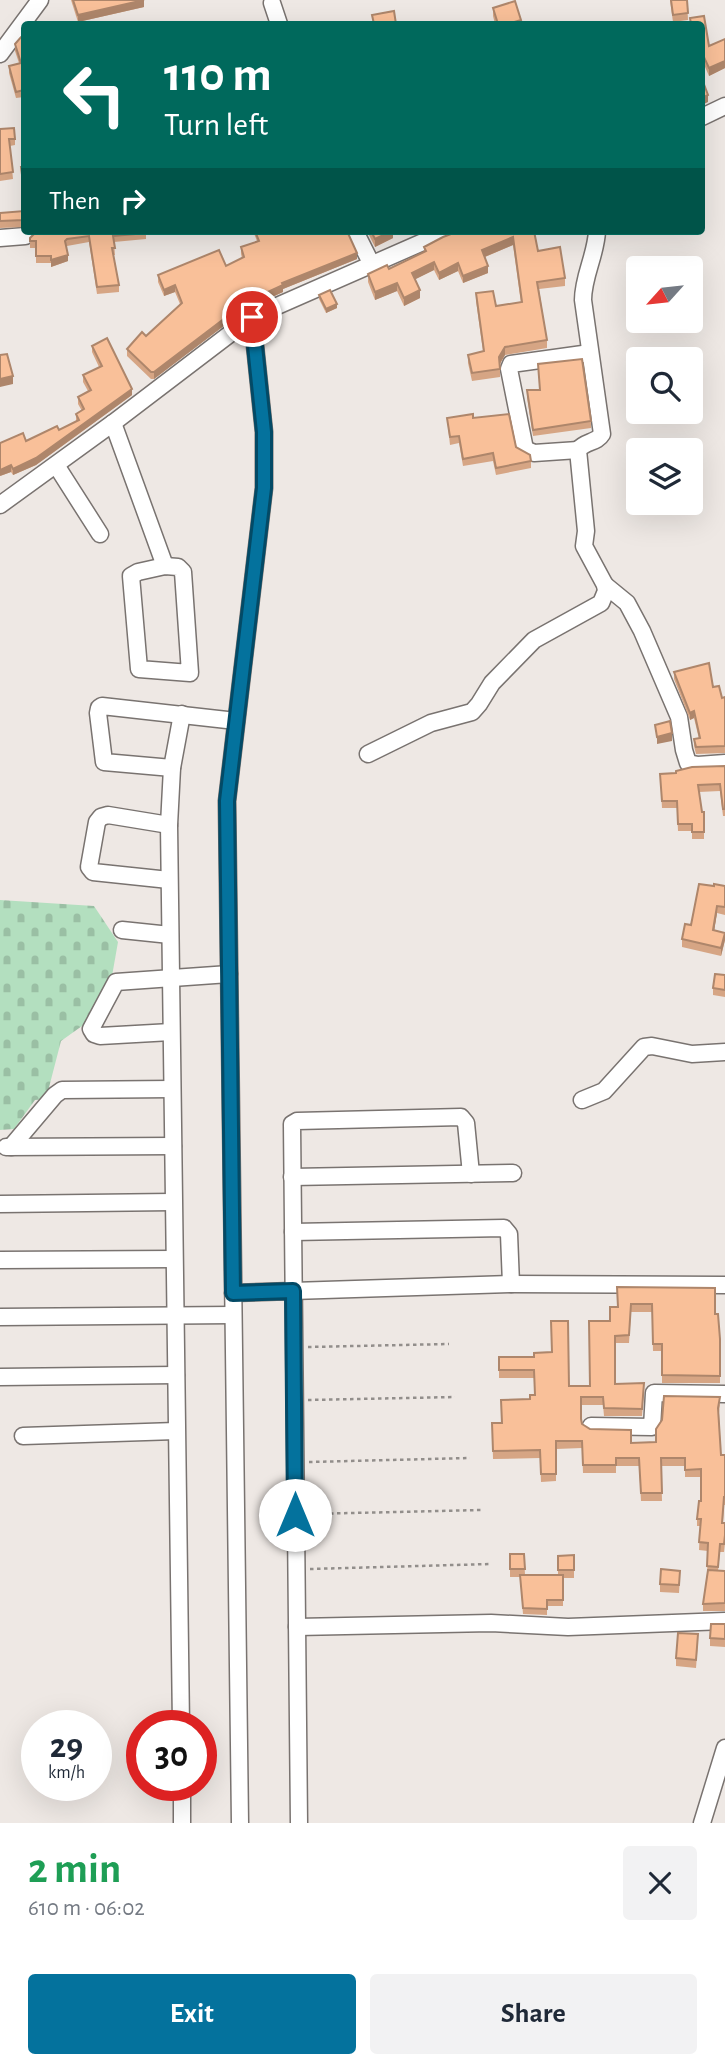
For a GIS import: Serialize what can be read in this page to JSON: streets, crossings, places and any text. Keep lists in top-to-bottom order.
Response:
{
  "north": "bottom left",
  "page": {
    "turn": ["110 m", "Turn left"],
    "then": "Then",
    "speed": "29 km/h",
    "limit": "30",
    "heading": ["2 min", "610 m · 06:02"],
    "buttons": ["Exit", "Share"]
  }
}
